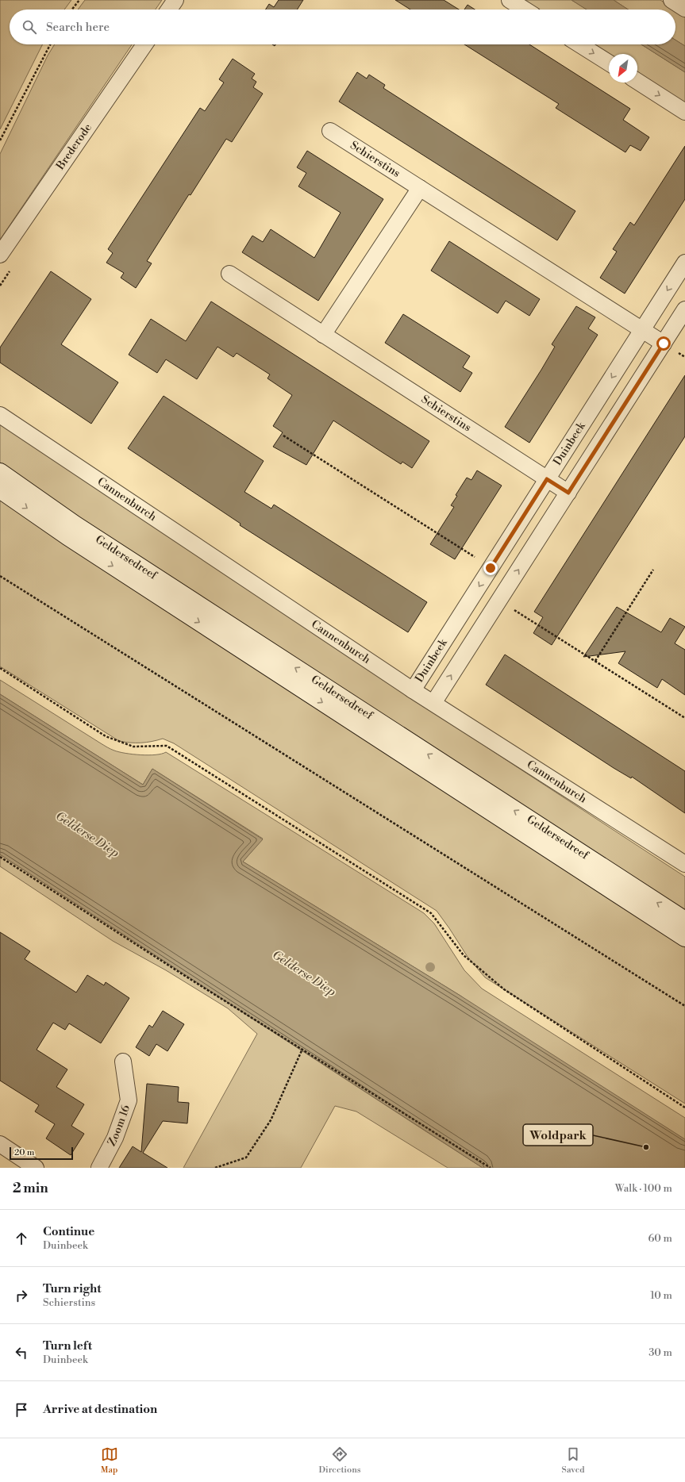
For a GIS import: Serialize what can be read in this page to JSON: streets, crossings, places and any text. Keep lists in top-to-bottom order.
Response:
{
  "streets": {
    "main road": ["Geldersedreef"],
    "street": [
      "Brederode",
      "Schierstins",
      "Duinbeek",
      "Cannenburch",
      "Zoom 16"
    ]
  },
  "crossings": [
    ["Schierstins", "Duinbeek"],
    ["Duinbeek", "Cannenburch"]
  ],
  "water": ["Gelderse Diep"],
  "places": ["Woldpark"],
  "scale_bar": "20 m",
  "north": "bottom left",
  "page": {
    "search": "Search here",
    "scale": "20 m",
    "heading": ["2 min", "Walk · 100 m"],
    "list": [
      ["Continue", "Duinbeek", "60 m"],
      ["Turn right", "Schierstins", "10 m"],
      ["Turn left", "Duinbeek", "30 m"],
      "Arrive at destination"
    ],
    "nav": ["Map", "Directions", "Saved"]
  }
}
